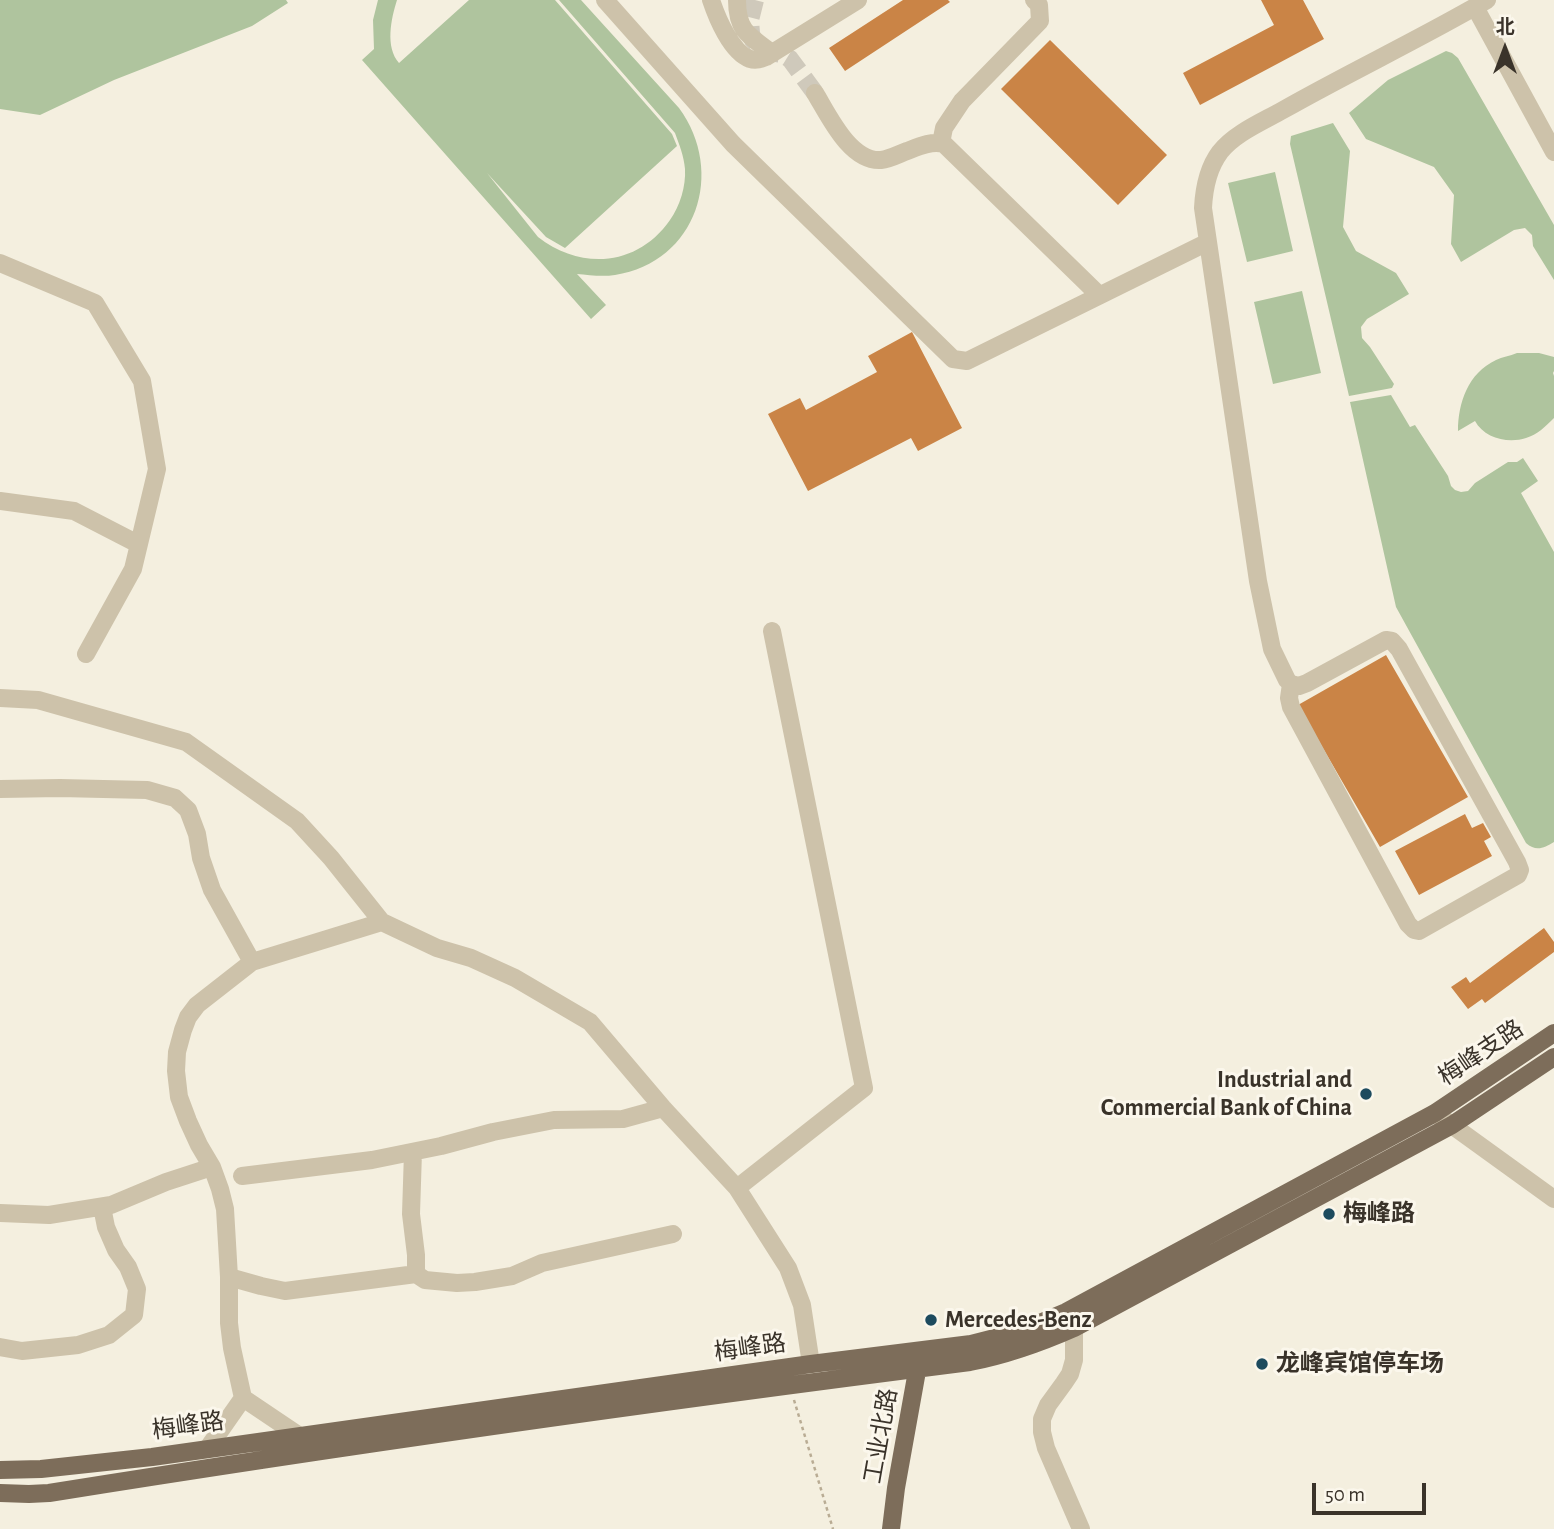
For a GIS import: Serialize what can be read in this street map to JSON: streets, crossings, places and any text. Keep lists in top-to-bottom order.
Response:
{
  "streets": {
    "main road": ["梅峰支路", "梅峰路", "工业北路"]
  },
  "crossings": [
    ["梅峰支路", "梅峰路"],
    ["梅峰路", "工业北路"]
  ],
  "places": [
    "Industrial and Commercial Bank of China",
    "梅峰路",
    "Mercedes-Benz",
    "龙峰宾馆停车场"
  ],
  "scale_bar": "50 m",
  "north": "top"
}
